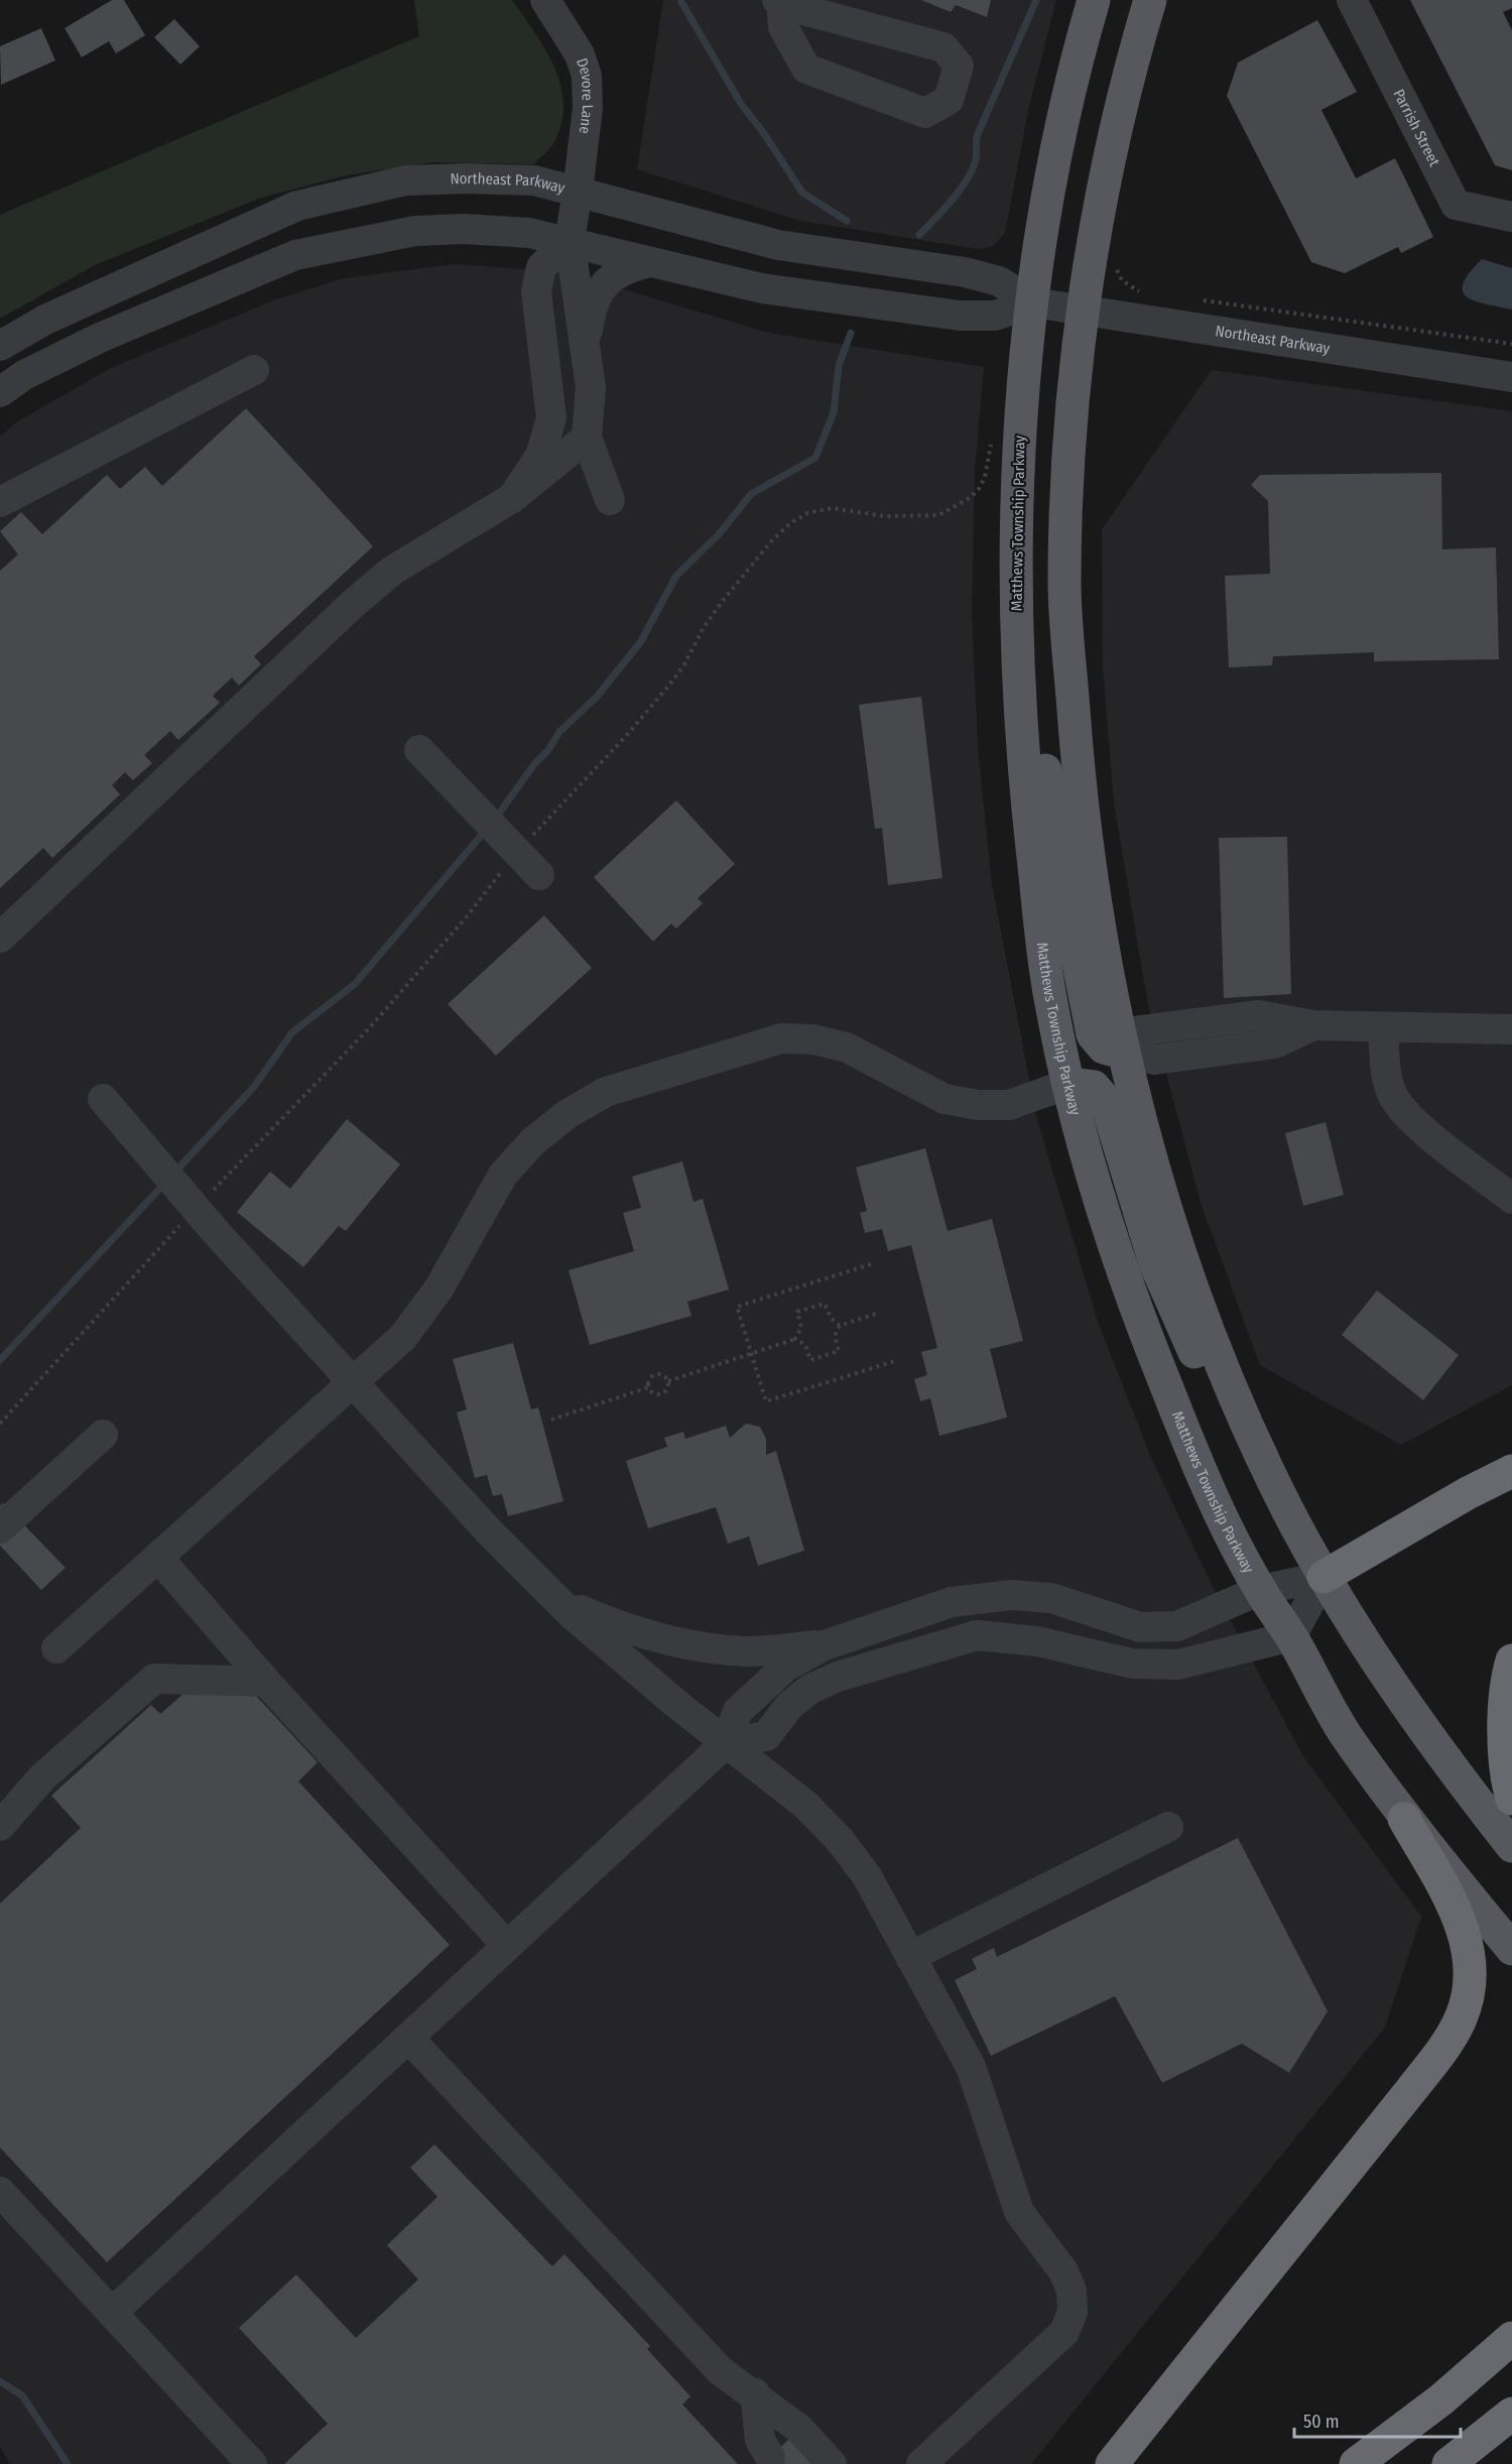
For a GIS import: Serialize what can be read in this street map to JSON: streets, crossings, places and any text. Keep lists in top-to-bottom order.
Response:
{
  "streets": {
    "main road": ["Matthews Township Parkway"],
    "street": ["Devore Lane", "Parrish Street", "Northeast Parkway"]
  },
  "crossings": [
    ["Devore Lane", "Northeast Parkway"],
    ["Northeast Parkway", "Matthews Township Parkway"]
  ],
  "scale_bar": "50 m"
}
